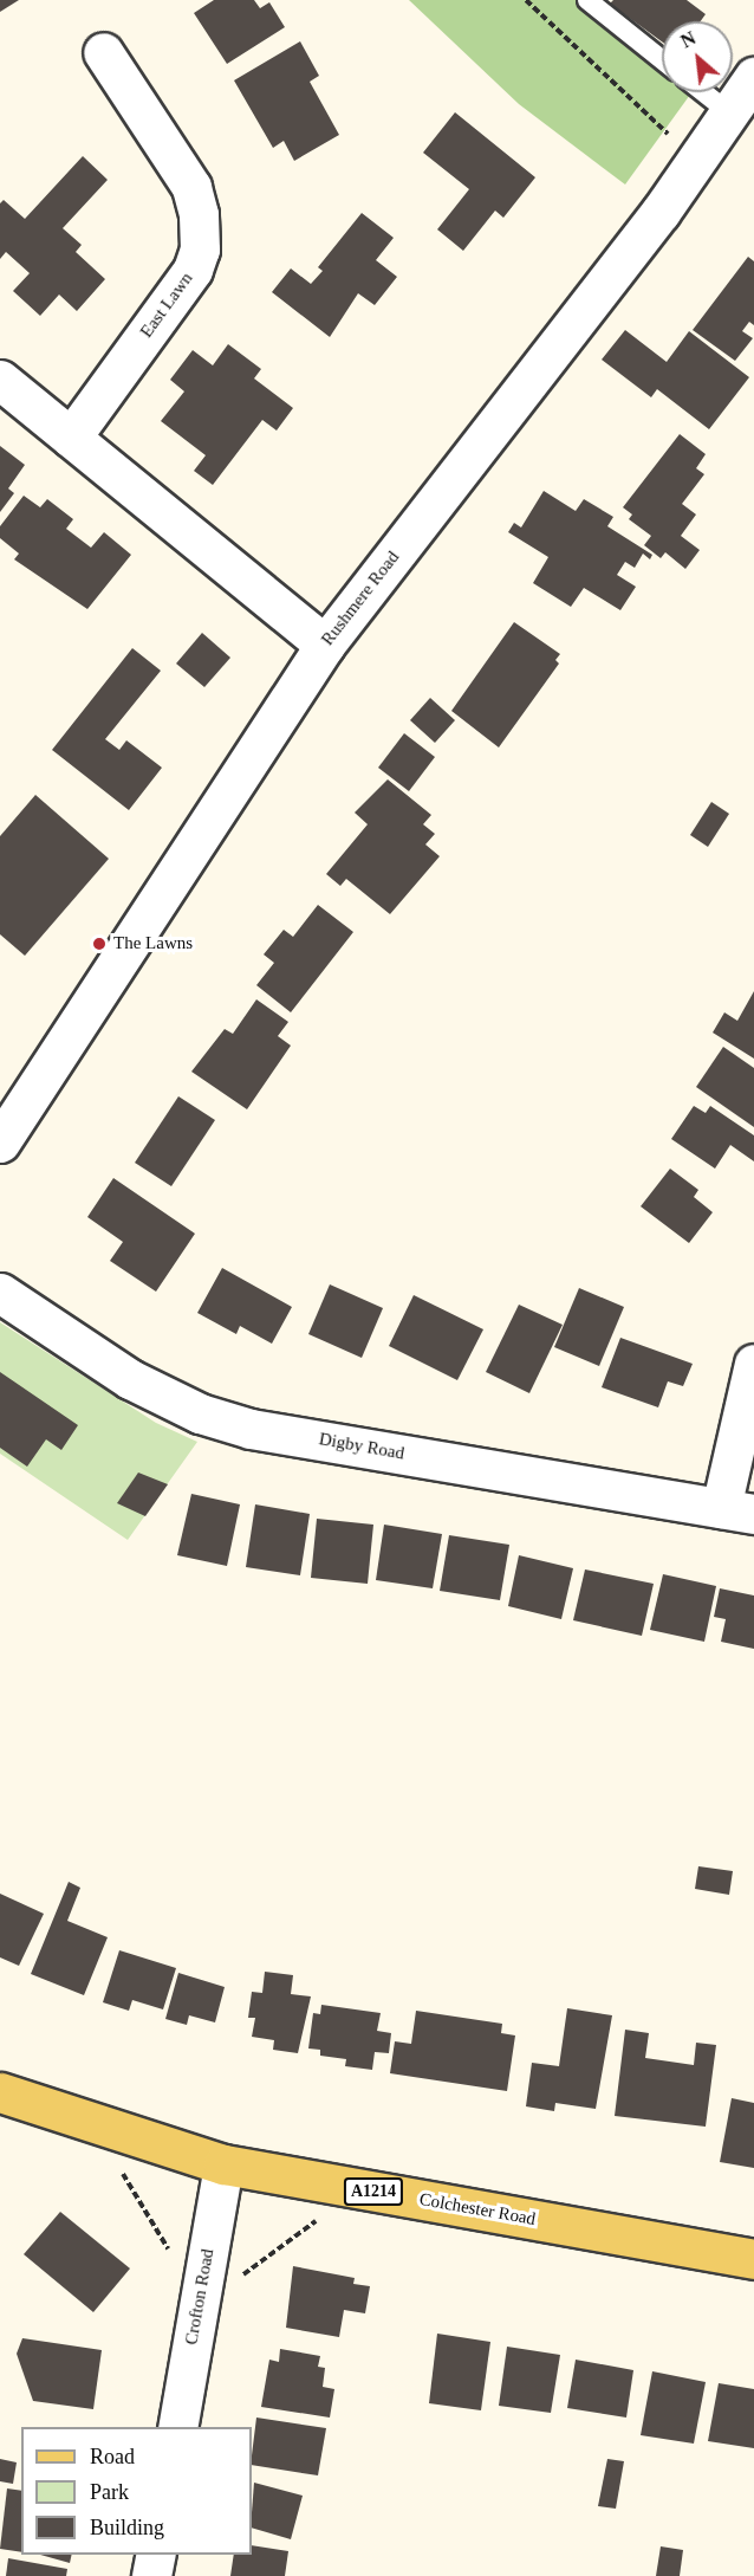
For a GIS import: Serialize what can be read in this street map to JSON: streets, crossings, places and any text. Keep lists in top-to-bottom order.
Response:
{
  "streets": {
    "main road": ["A1214", "Colchester Road"],
    "street": [
      "East Lawn",
      "Rushmere Road",
      "Digby Road",
      "Crofton Road"
    ]
  },
  "crossings": [
    ["Colchester Road", "Crofton Road"]
  ],
  "places": ["The Lawns"],
  "legend": ["Road", "Park", "Building"],
  "north": "top left"
}
